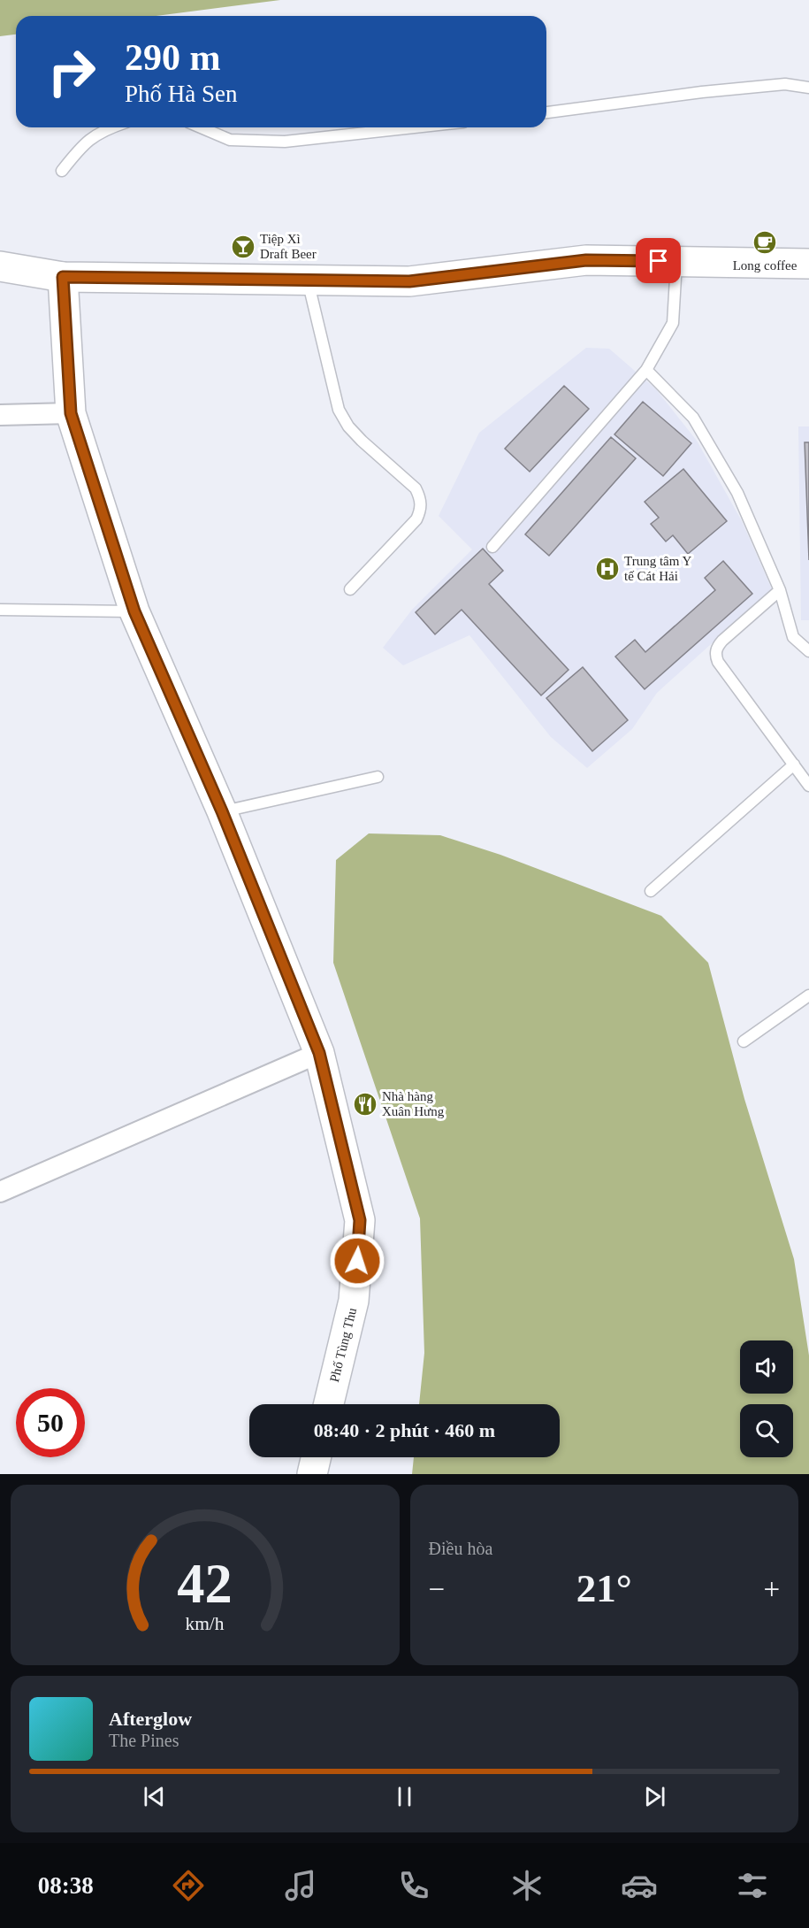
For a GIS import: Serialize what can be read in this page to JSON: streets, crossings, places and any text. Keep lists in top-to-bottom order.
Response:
{
  "streets": {
    "main road": ["Phố Tùng Thu"]
  },
  "places": {
    "cafe": ["Long coffee"],
    "bar": ["Tiệp Xì Draft Beer"],
    "hospital": ["Trung tâm Y tế Cát Hải"],
    "restaurant": ["Nhà hàng Xuân Hưng"]
  },
  "page": {
    "turn": ["290 m", "Phố Hà Sen"],
    "limit": "50",
    "trip": "08:40 · 2 phút · 460 m",
    "tile": "Điều hòa",
    "heat": ["−", "21°", "+"],
    "song": ["Afterglow", "The Pines"],
    "tabs": "08:38",
    "gauge": ["42", "km/h"]
  }
}
